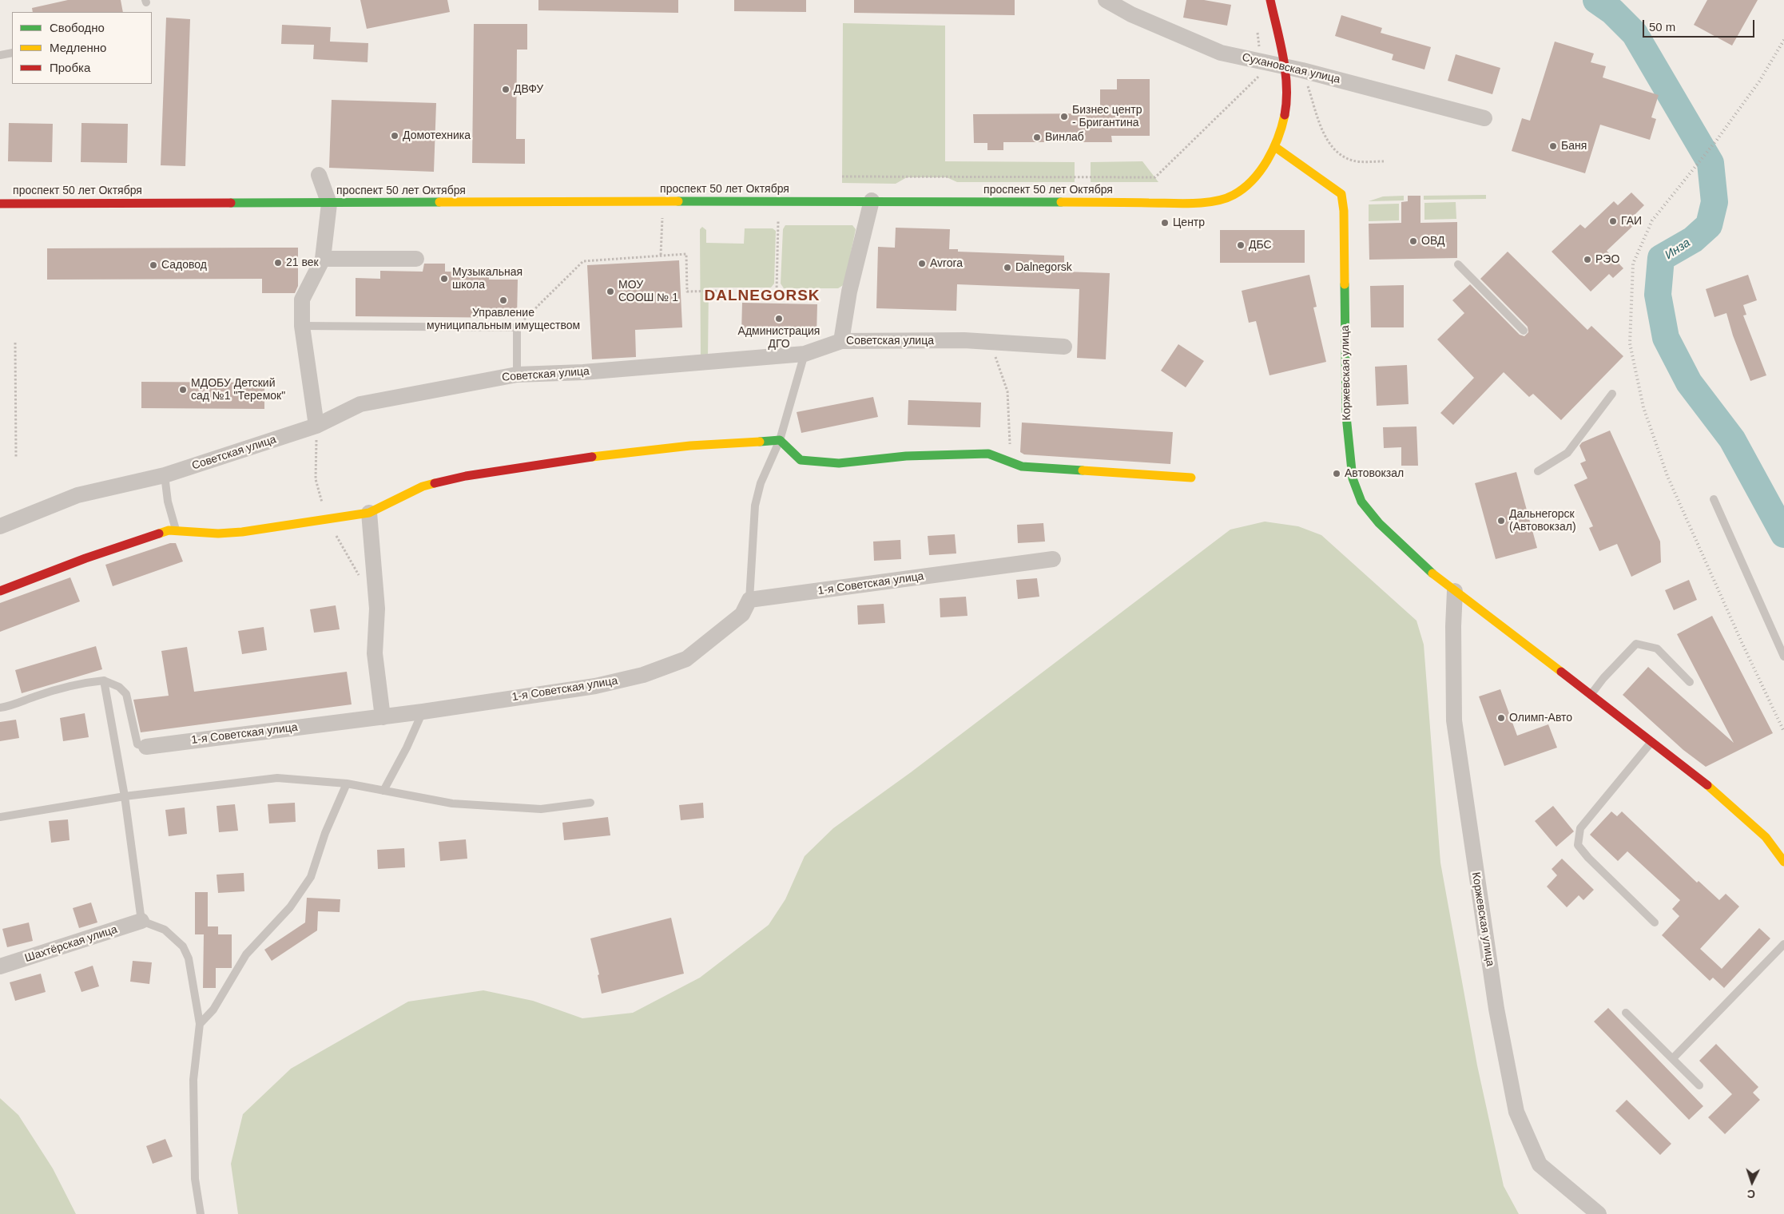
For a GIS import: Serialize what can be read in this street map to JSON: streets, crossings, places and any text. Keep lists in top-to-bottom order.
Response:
{
  "streets": {
    "street": [
      "Сухановская улица",
      "проспект 50 лет Октября",
      "Советская улица",
      "Коржевская улица",
      "1-я Советская улица",
      "Шахтёрская улица"
    ]
  },
  "crossings": [
    ["Сухановская улица", "проспект 50 лет Октября"],
    ["проспект 50 лет Октября", "Коржевская улица"]
  ],
  "districts": ["DALNEGORSK"],
  "water": ["Инза"],
  "places": [
    "ДВФУ",
    "Бизнес центр - Бригантина",
    "Домотехника",
    "Винлаб",
    "Баня",
    "ГАИ",
    "Центр",
    "ОВД",
    "ДБС",
    "РЭО",
    "21 век",
    "Avrora",
    "Садовод",
    "Dalnegorsk",
    "Музыкальная школа",
    "МОУ СООШ № 1",
    "Управление муниципальным имуществом",
    "Администрация ДГО",
    "МДОБУ Детский сад №1 \"Теремок\"",
    "Автовокзал",
    "Дальнегорск (Автовокзал)",
    "Олимп-Авто"
  ],
  "legend": ["Свободно", "Медленно", "Пробка"],
  "scale_bar": "50 m",
  "north": "bottom"
}
